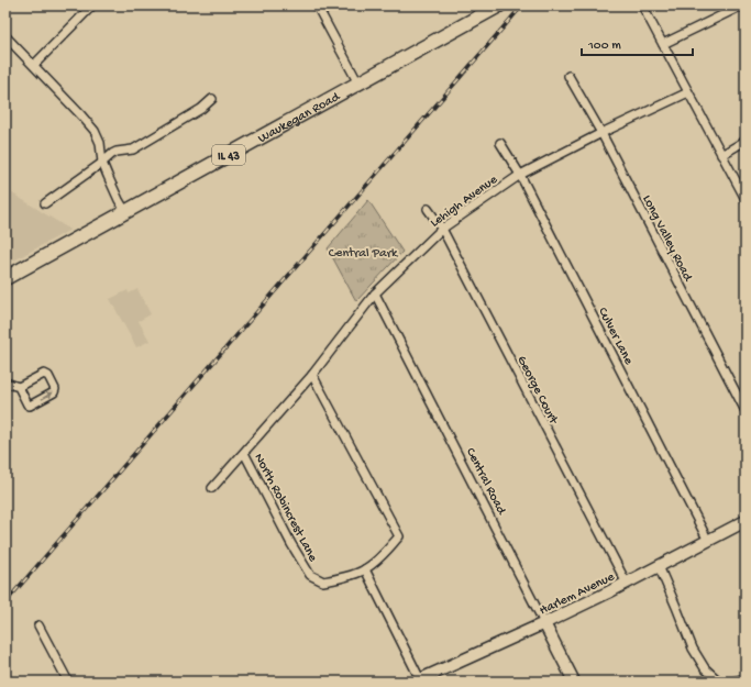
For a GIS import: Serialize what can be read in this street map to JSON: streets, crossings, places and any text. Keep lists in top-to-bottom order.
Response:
{
  "streets": {
    "main road": [
      "Waukegan Road",
      "IL 43",
      "Central Road",
      "Harlem Avenue"
    ],
    "street": [
      "Lehigh Avenue",
      "Long Valley Road",
      "Culver Lane",
      "George Court",
      "North Robincrest Lane"
    ]
  },
  "crossings": [
    ["Lehigh Avenue", "Long Valley Road"],
    ["Lehigh Avenue", "Culver Lane"],
    ["Lehigh Avenue", "George Court"],
    ["Lehigh Avenue", "Central Road"],
    ["Lehigh Avenue", "North Robincrest Lane"],
    ["Culver Lane", "Harlem Avenue"],
    ["George Court", "Harlem Avenue"],
    ["Central Road", "Harlem Avenue"]
  ],
  "parks": ["Central Park"],
  "scale_bar": "100 m"
}
